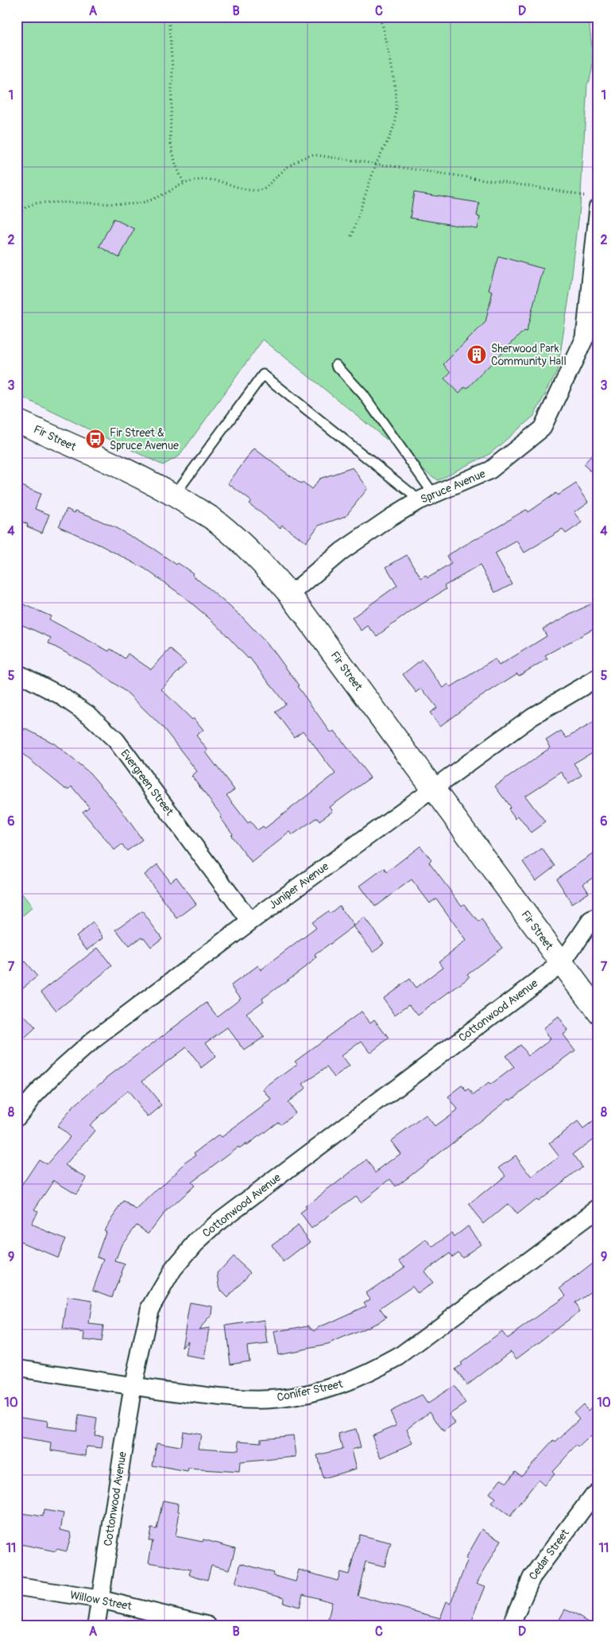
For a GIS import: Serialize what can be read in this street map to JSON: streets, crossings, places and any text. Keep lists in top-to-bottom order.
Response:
{
  "streets": {
    "street": [
      "Fir Street",
      "Spruce Avenue",
      "Evergreen Street",
      "Juniper Avenue",
      "Cottonwood Avenue",
      "Conifer Street",
      "Cedar Street",
      "Willow Street"
    ]
  },
  "crossings": [
    ["Fir Street", "Spruce Avenue"],
    ["Fir Street", "Juniper Avenue"],
    ["Fir Street", "Cottonwood Avenue"],
    ["Evergreen Street", "Juniper Avenue"],
    ["Cottonwood Avenue", "Conifer Street"],
    ["Cottonwood Avenue", "Willow Street"]
  ],
  "places": {
    "building": ["Sherwood Park Community Hall"],
    "bus stop": ["Fir Street & Spruce Avenue"]
  },
  "grid": {
    "columns": [
      "A",
      "B",
      "C",
      "D"
    ],
    "rows": [
      "1",
      "2",
      "3",
      "4",
      "5",
      "6",
      "7",
      "8",
      "9",
      "10",
      "11"
    ]
  }
}
